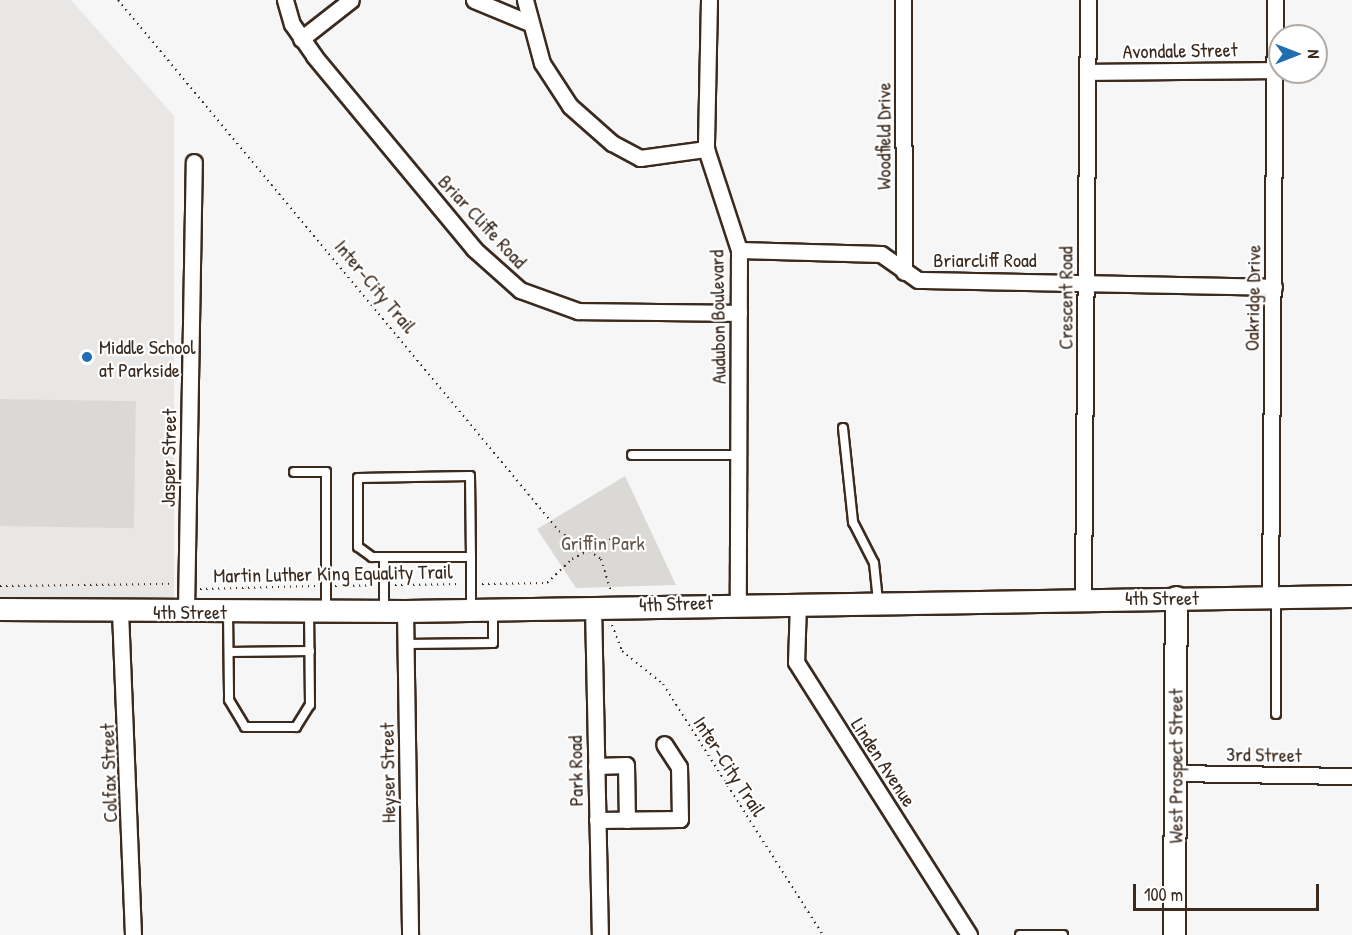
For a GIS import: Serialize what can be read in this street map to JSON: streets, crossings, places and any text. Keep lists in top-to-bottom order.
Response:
{
  "streets": {
    "street": [
      "Avondale Street",
      "Woodfield Drive",
      "Briar Cliffe Road",
      "Briarcliff Road",
      "Crescent Road",
      "Oakridge Drive",
      "Audubon Boulevard",
      "Jasper Street",
      "4th Street",
      "3rd Street",
      "Linden Avenue",
      "West Prospect Street",
      "Park Road",
      "Colfax Street",
      "Heyser Street"
    ],
    "path": ["Inter-City Trail", "Martin Luther King Equality Trail"]
  },
  "crossings": [
    ["Avondale Street", "Crescent Road"],
    ["Woodfield Drive", "Briarcliff Road"],
    ["Briar Cliffe Road", "Audubon Boulevard"],
    ["Briarcliff Road", "Crescent Road"],
    ["Briarcliff Road", "Oakridge Drive"],
    ["Briarcliff Road", "Audubon Boulevard"],
    ["Inter-City Trail", "Martin Luther King Equality Trail"],
    ["Crescent Road", "4th Street"],
    ["Oakridge Drive", "4th Street"],
    ["Audubon Boulevard", "4th Street"],
    ["Jasper Street", "Martin Luther King Equality Trail"],
    ["Jasper Street", "4th Street"],
    ["4th Street", "Linden Avenue"],
    ["4th Street", "West Prospect Street"],
    ["4th Street", "Park Road"],
    ["4th Street", "Colfax Street"],
    ["4th Street", "Heyser Street"],
    ["3rd Street", "West Prospect Street"]
  ],
  "parks": ["Griffin Park"],
  "places": ["Middle School at Parkside"],
  "scale_bar": "100 m",
  "north": "right"
}
